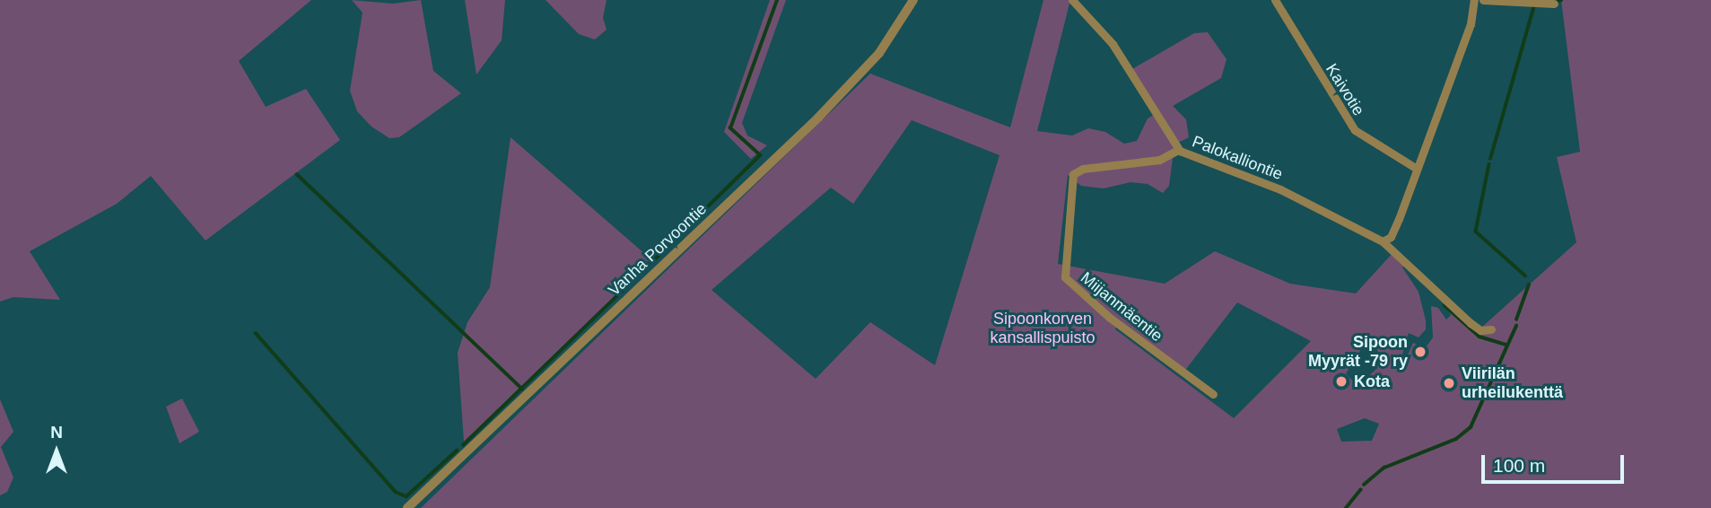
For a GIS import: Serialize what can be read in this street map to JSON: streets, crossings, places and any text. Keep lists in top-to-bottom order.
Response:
{
  "streets": {
    "street": [
      "Kaivotie",
      "Palokalliontie",
      "Vanha Porvoontie",
      "Miijanmäentie"
    ]
  },
  "crossings": [
    ["Palokalliontie", "Miijanmäentie"]
  ],
  "parks": ["Sipoonkorven kansallispuisto"],
  "places": ["Sipoon Myyrät -79 ry", "Kota", "Viirilän urheilukenttä"],
  "scale_bar": "100 m",
  "north": "top"
}
